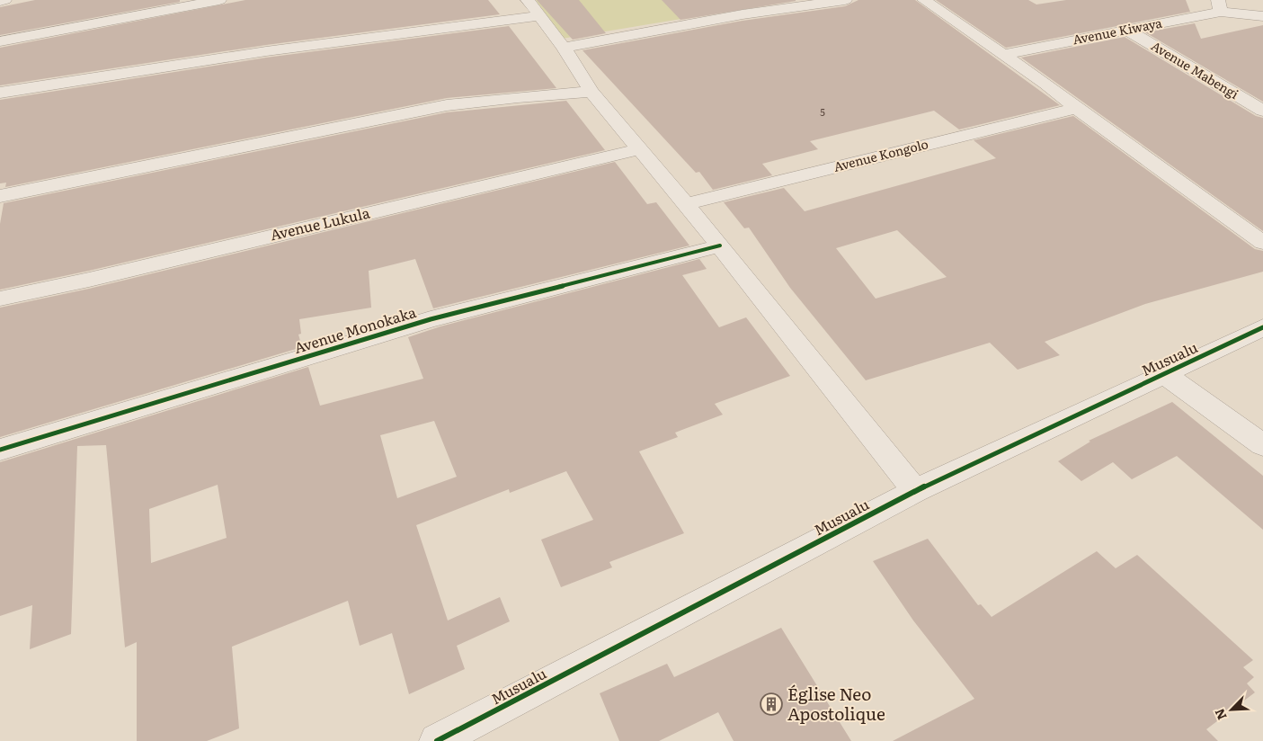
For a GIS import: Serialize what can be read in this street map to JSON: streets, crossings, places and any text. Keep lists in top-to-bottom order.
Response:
{
  "streets": {
    "street": [
      "Avenue Kiwaya",
      "Avenue Mabengi",
      "Avenue Kongolo",
      "Avenue Lukula",
      "Avenue Monokaka",
      "Musualu"
    ]
  },
  "crossings": [
    ["Avenue Kiwaya", "Avenue Mabengi"]
  ],
  "places": {
    "building": ["Église Neo Apostolique"]
  },
  "house_numbers": ["5"],
  "north": "bottom left"
}
